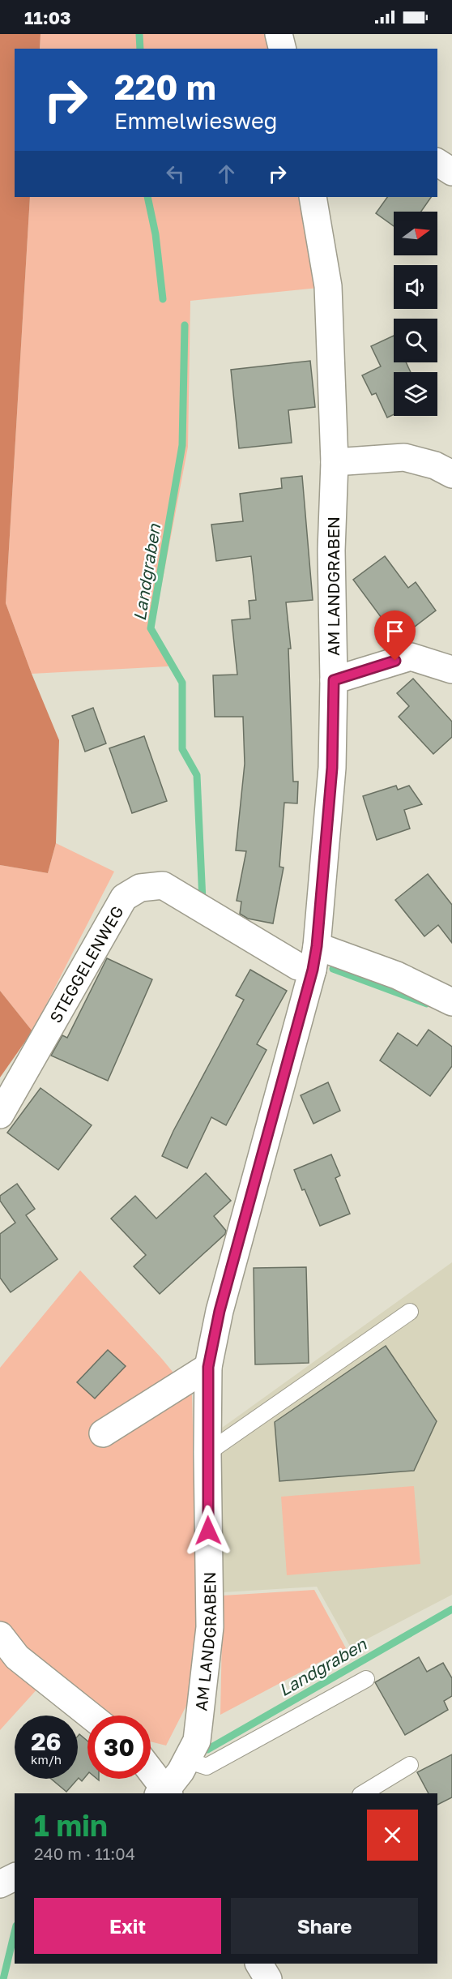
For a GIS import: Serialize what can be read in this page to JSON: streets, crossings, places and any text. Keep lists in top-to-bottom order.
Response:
{
  "streets": {
    "street": ["AM LANDGRABEN", "STEGGELENWEG"]
  },
  "crossings": [
    ["AM LANDGRABEN", "STEGGELENWEG"]
  ],
  "water": ["Landgraben"],
  "north": "right",
  "page": {
    "status": "11:03",
    "turn": ["220 m", "Emmelwiesweg"],
    "speed": "26 km/h",
    "limit": "30",
    "heading": ["1 min", "240 m · 11:04"],
    "buttons": ["Exit", "Share"]
  }
}
